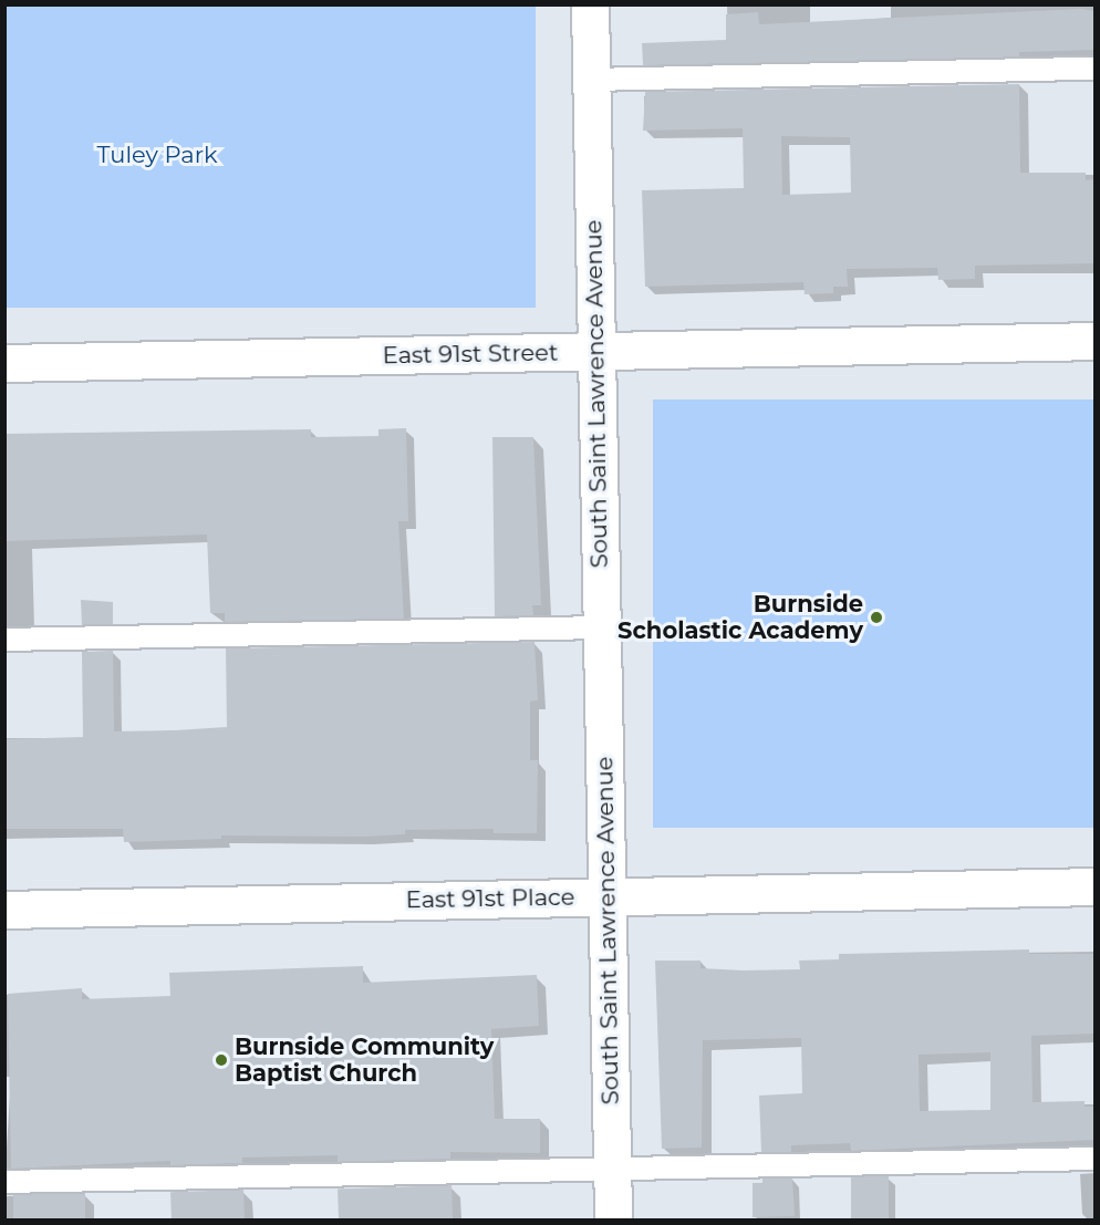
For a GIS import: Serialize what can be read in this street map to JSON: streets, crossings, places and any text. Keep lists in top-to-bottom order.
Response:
{
  "streets": {
    "street": ["East 91st Street", "South Saint Lawrence Avenue", "East 91st Place"]
  },
  "crossings": [
    ["East 91st Street", "South Saint Lawrence Avenue"],
    ["South Saint Lawrence Avenue", "East 91st Place"]
  ],
  "parks": ["Tuley Park"],
  "places": ["Burnside Scholastic Academy", "Burnside Community Baptist Church"]
}
